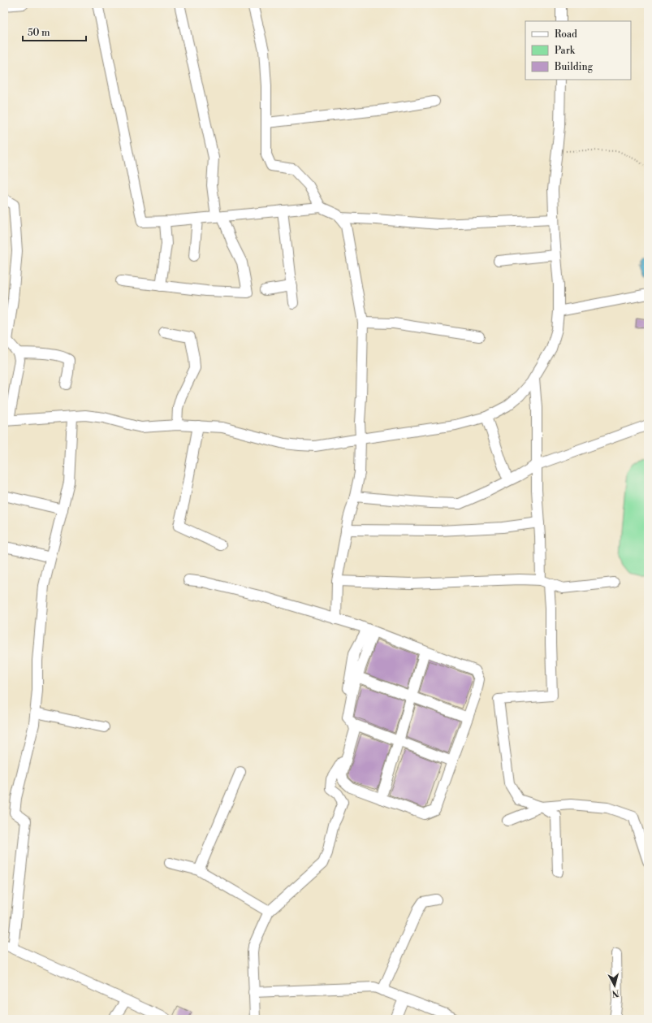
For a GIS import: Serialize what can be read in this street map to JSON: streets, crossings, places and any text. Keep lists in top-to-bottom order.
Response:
{
  "legend": ["Road", "Park", "Building"],
  "scale_bar": "50 m",
  "north": "bottom"
}
